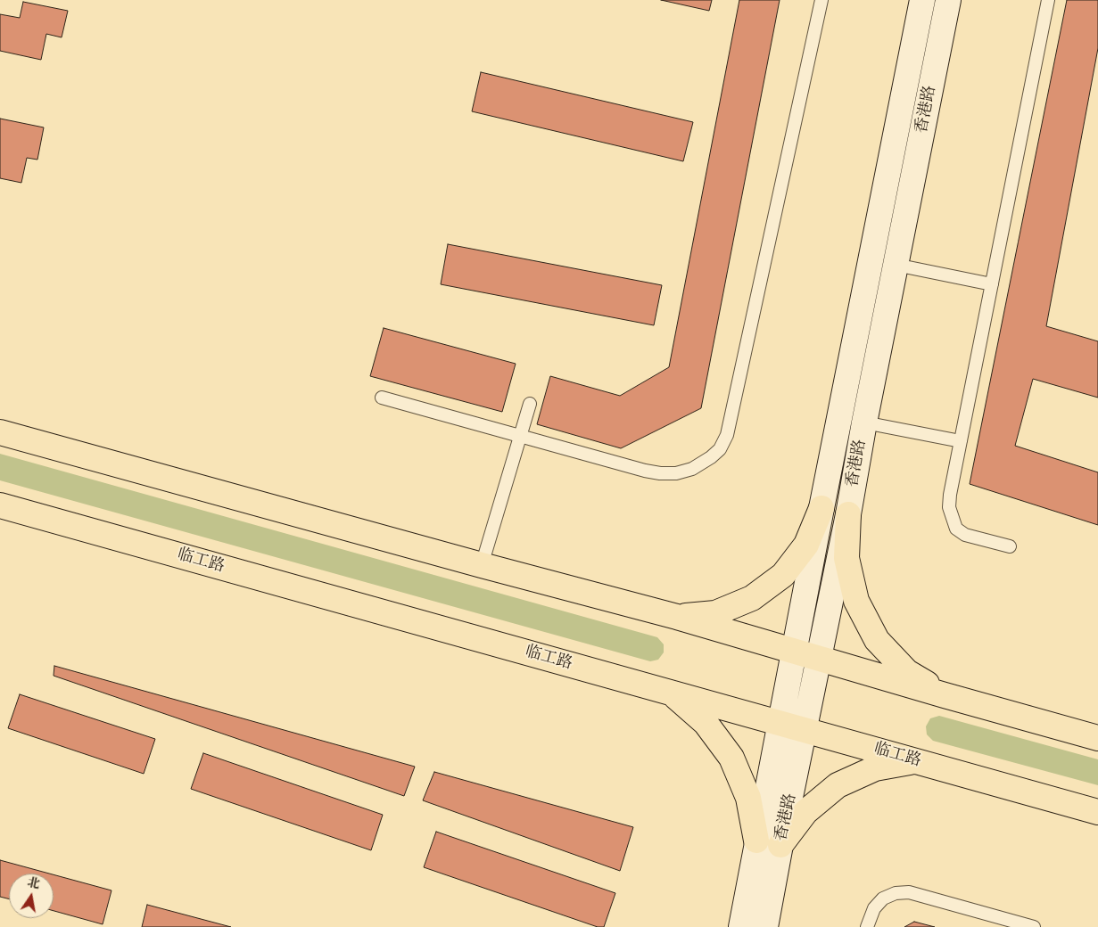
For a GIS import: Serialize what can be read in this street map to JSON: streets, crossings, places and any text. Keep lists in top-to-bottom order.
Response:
{
  "streets": {
    "main road": ["香港路", "临工路"]
  },
  "crossings": [
    ["香港路", "临工路"]
  ],
  "north": "top"
}
